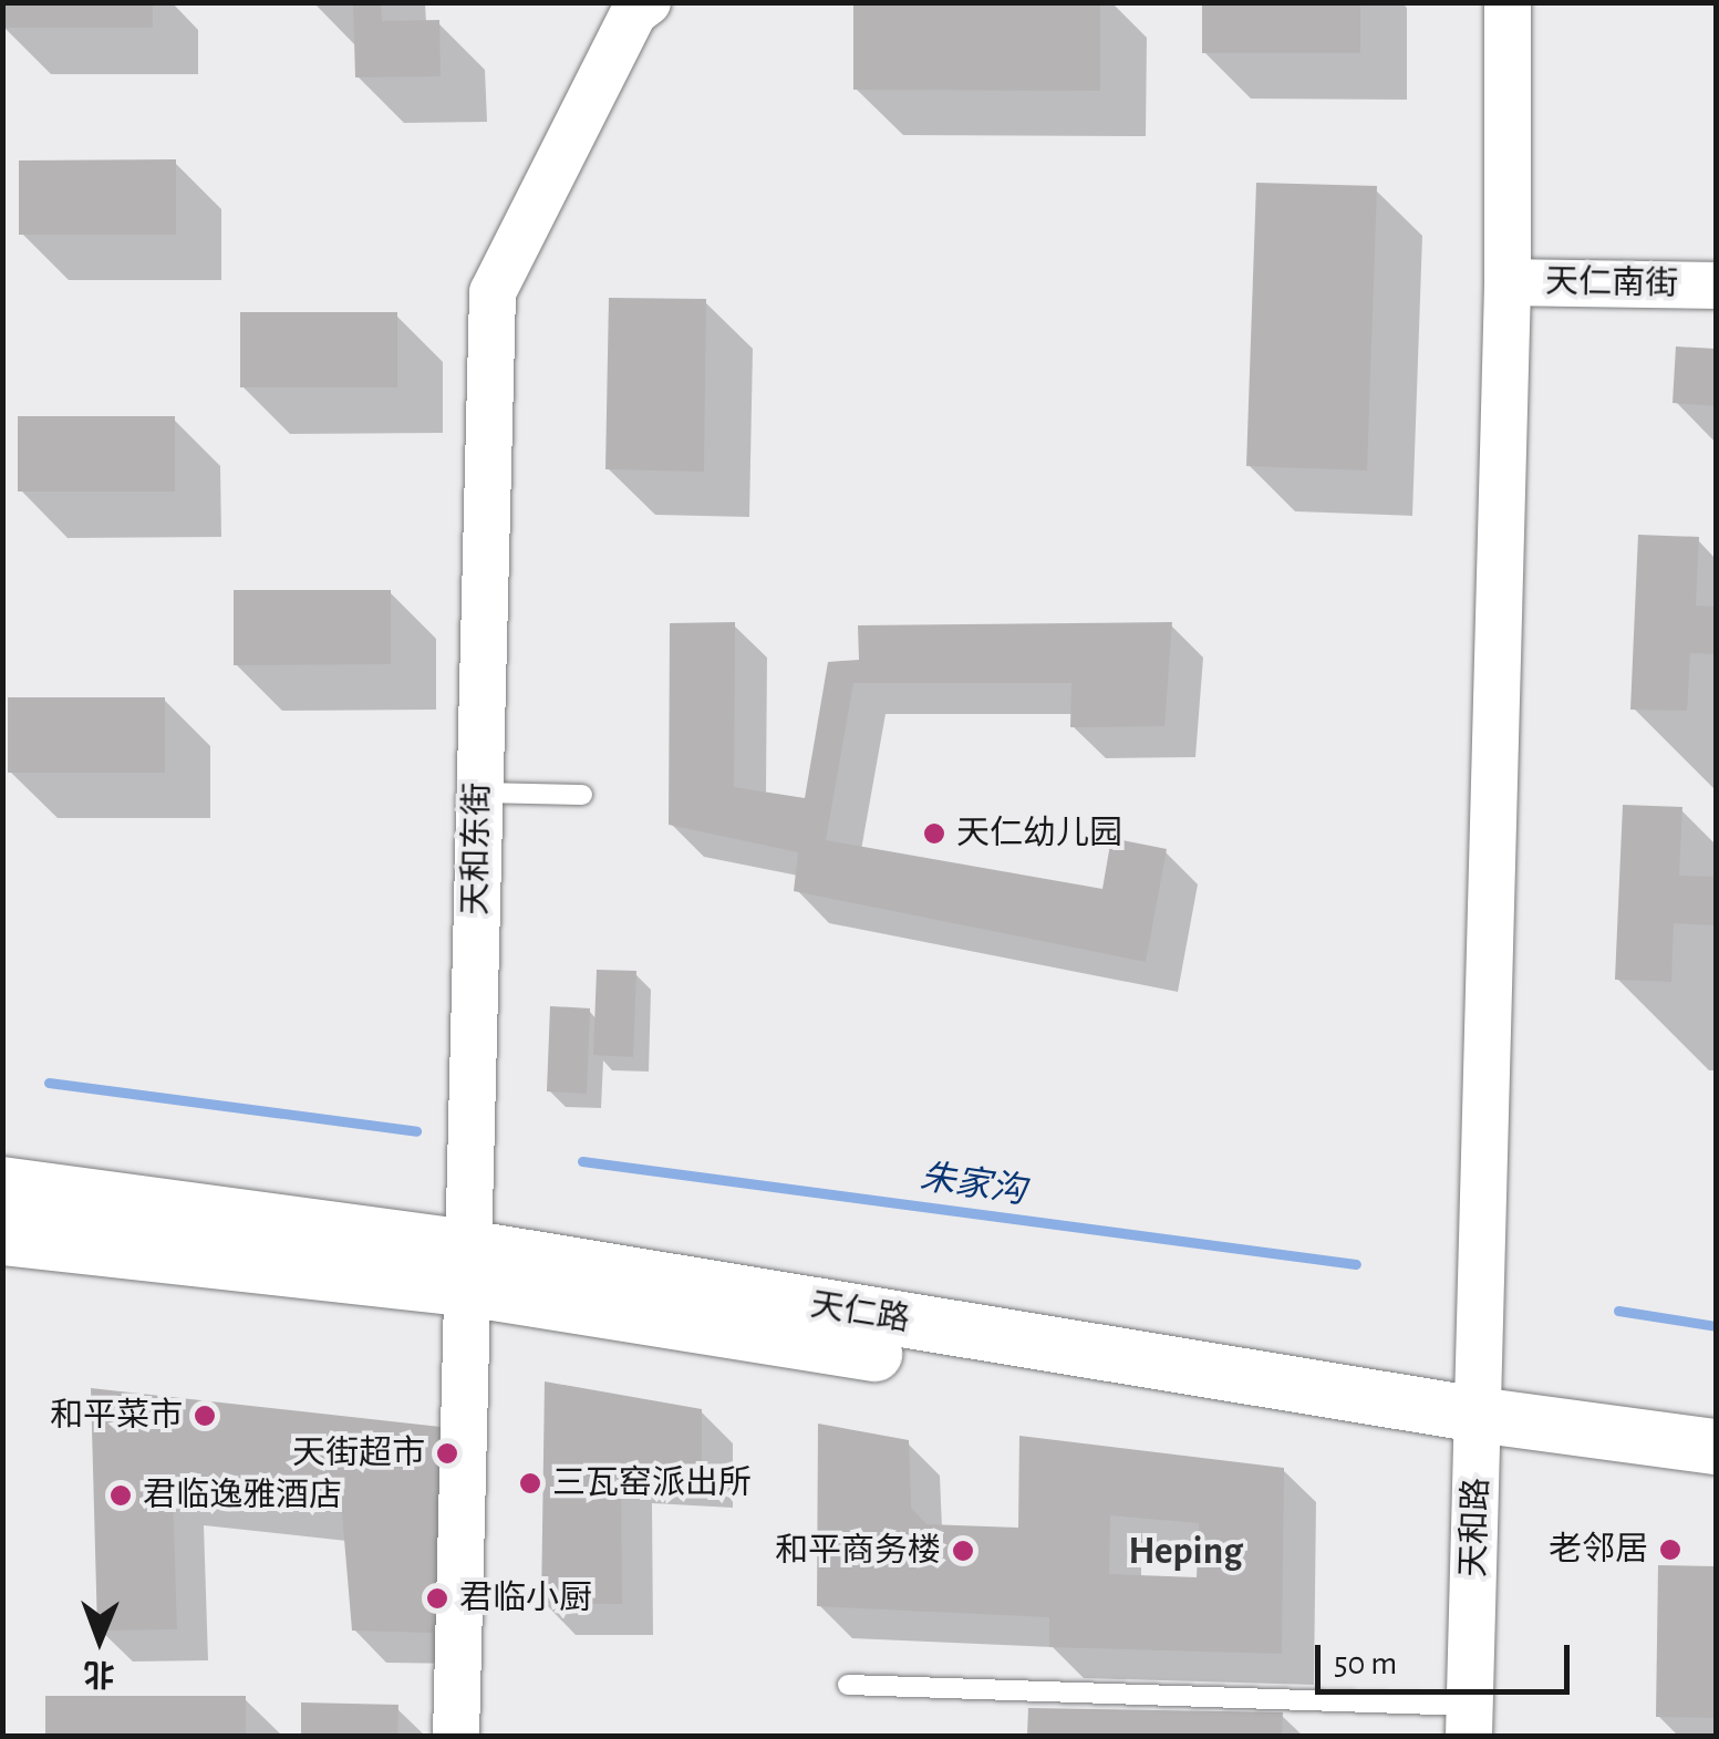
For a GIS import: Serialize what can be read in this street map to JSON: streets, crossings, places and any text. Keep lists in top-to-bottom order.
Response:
{
  "streets": {
    "main road": ["天仁路"],
    "street": ["天仁南街", "天和东街", "天和路"]
  },
  "crossings": [
    ["天仁南街", "天和路"],
    ["天和东街", "天仁路"],
    ["天仁路", "天和路"]
  ],
  "districts": ["Heping"],
  "water": ["朱家沟"],
  "places": [
    "天仁幼儿园",
    "和平菜市",
    "天街超市",
    "三瓦窑派出所",
    "君临逸雅酒店",
    "老邻居",
    "和平商务楼",
    "君临小厨"
  ],
  "scale_bar": "50 m",
  "north": "bottom"
}
